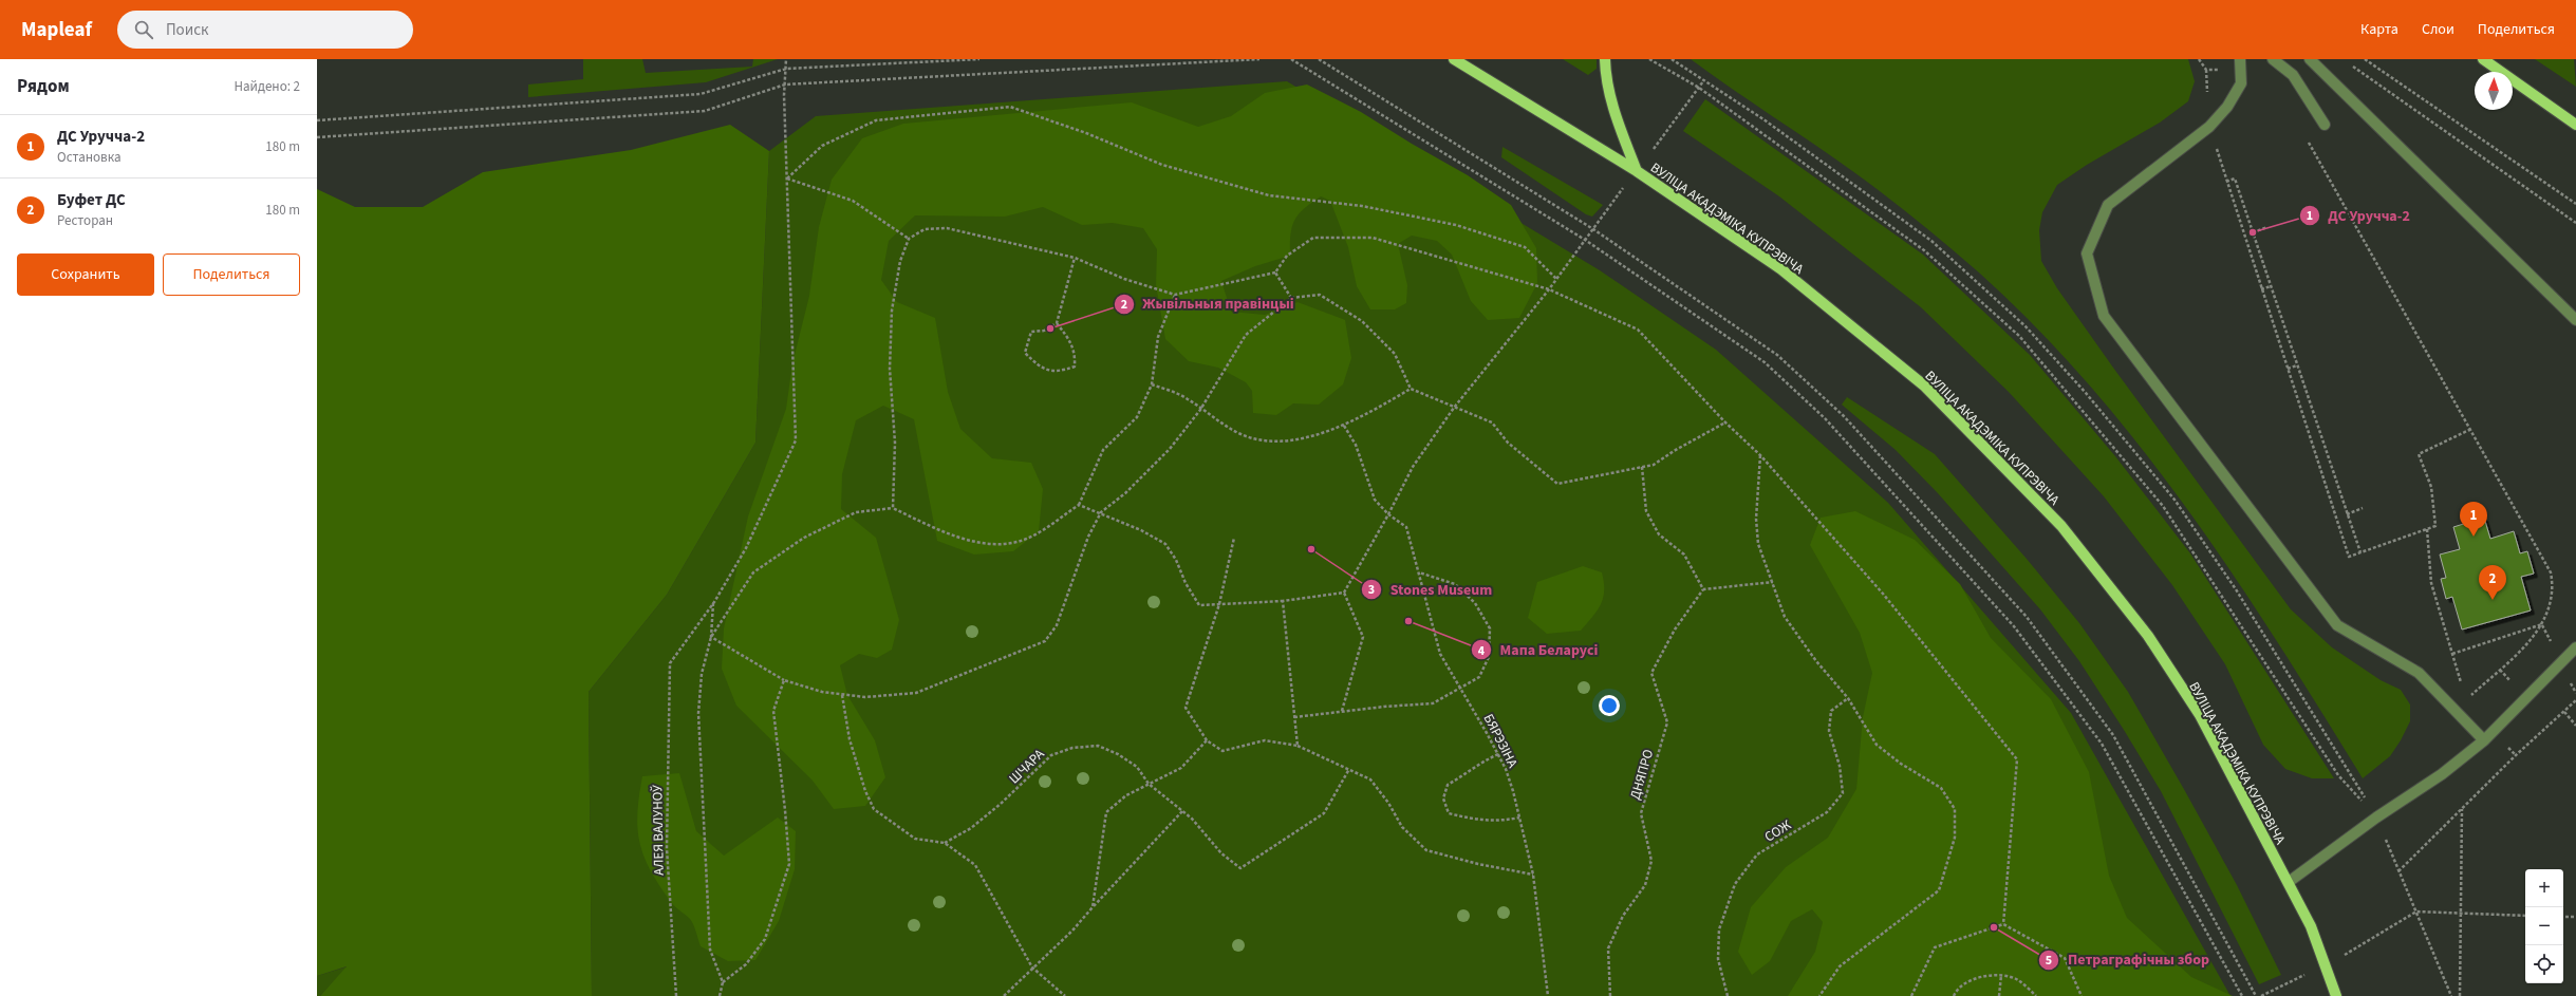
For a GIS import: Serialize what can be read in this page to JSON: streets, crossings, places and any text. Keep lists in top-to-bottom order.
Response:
{
  "streets": {
    "main road": ["ВУЛІЦА АКАДЭМІКА КУПРЭВІЧА"],
    "path": [
      "БЯРЭЗІНА",
      "ШЧАРА",
      "ДНЯПРО",
      "АЛЕЯ ВАЛУНОЎ",
      "СОЖ"
    ]
  },
  "places": [
    "ДС Уручча-2",
    "Жывільныя правінцыі",
    "Stones Museum",
    "Мапа Беларусі",
    "Петраграфічны збор"
  ],
  "north": "top",
  "page": {
    "header": "Mapleaf",
    "search": "Поиск",
    "nav": ["Карта", "Слои", "Поделиться"],
    "heading": ["Рядом", "Найдено: 2"],
    "list": [
      {
        "mark": "1",
        "name": "ДС Уручча-2",
        "note": "Остановка",
        "value": "180 m"
      },
      {
        "mark": "2",
        "name": "Буфет ДС",
        "note": "Ресторан",
        "value": "180 m"
      }
    ],
    "buttons": ["Сохранить", "Поделиться"],
    "pins": ["1", "2"],
    "map_buttons": ["+", "−"]
  }
}
